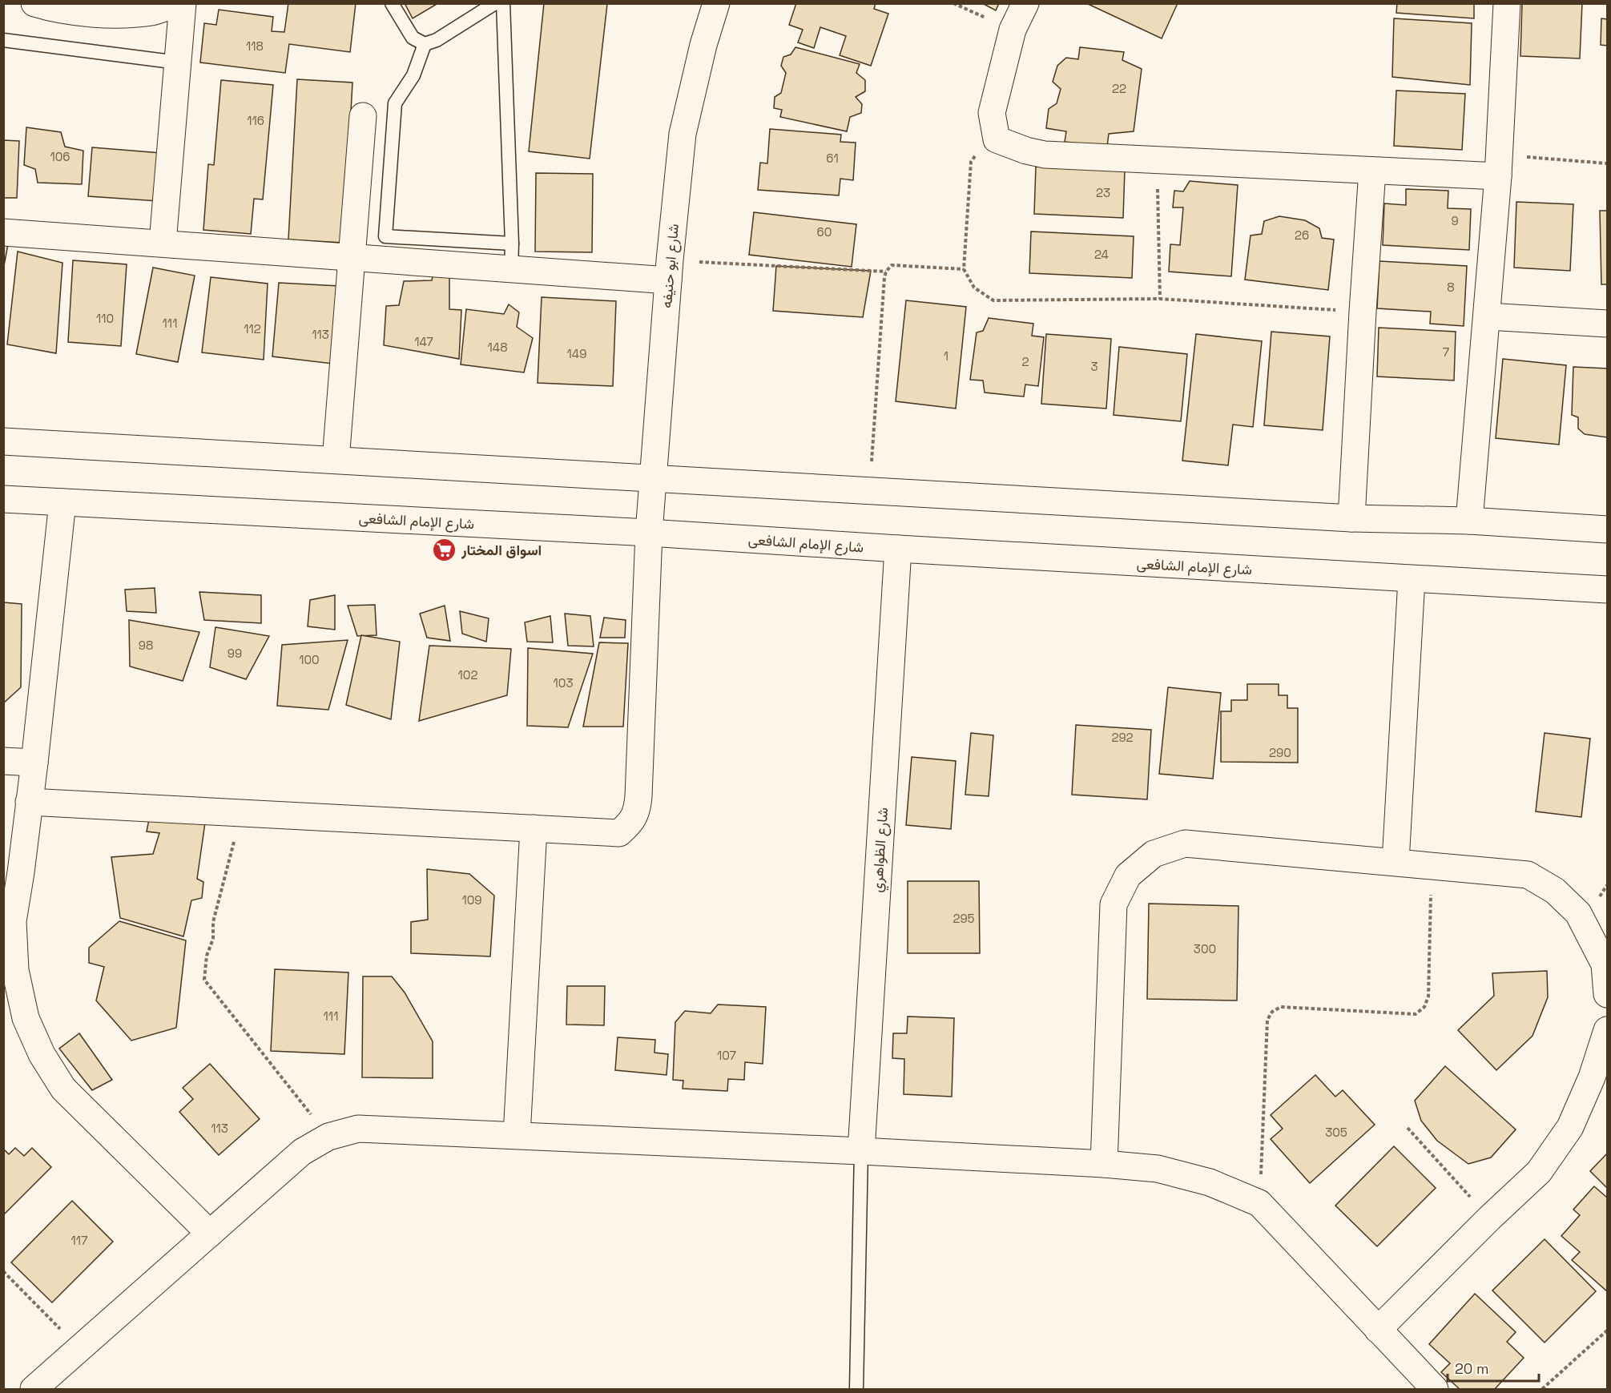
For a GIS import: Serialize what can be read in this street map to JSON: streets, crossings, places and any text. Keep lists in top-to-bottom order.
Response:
{
  "streets": {
    "street": ["شارع ابو حنيفه", "شارع الإمام الشافعى", "شارع الظواهري"]
  },
  "crossings": [
    ["شارع ابو حنيفه", "شارع الإمام الشافعى"],
    ["شارع الإمام الشافعى", "شارع الظواهري"]
  ],
  "places": {
    "supermarket": ["اسواق المختار"]
  },
  "house_numbers": [
    "118",
    "22",
    "116",
    "106",
    "61",
    "23",
    "9",
    "60",
    "26",
    "24",
    "8",
    "110",
    "111",
    "112",
    "113",
    "147",
    "148",
    "7",
    "149",
    "1",
    "2",
    "3",
    "98",
    "99",
    "100",
    "102",
    "103",
    "292",
    "290",
    "109",
    "295",
    "300",
    "111",
    "107",
    "113",
    "305",
    "117"
  ],
  "scale_bar": "20 m"
}
